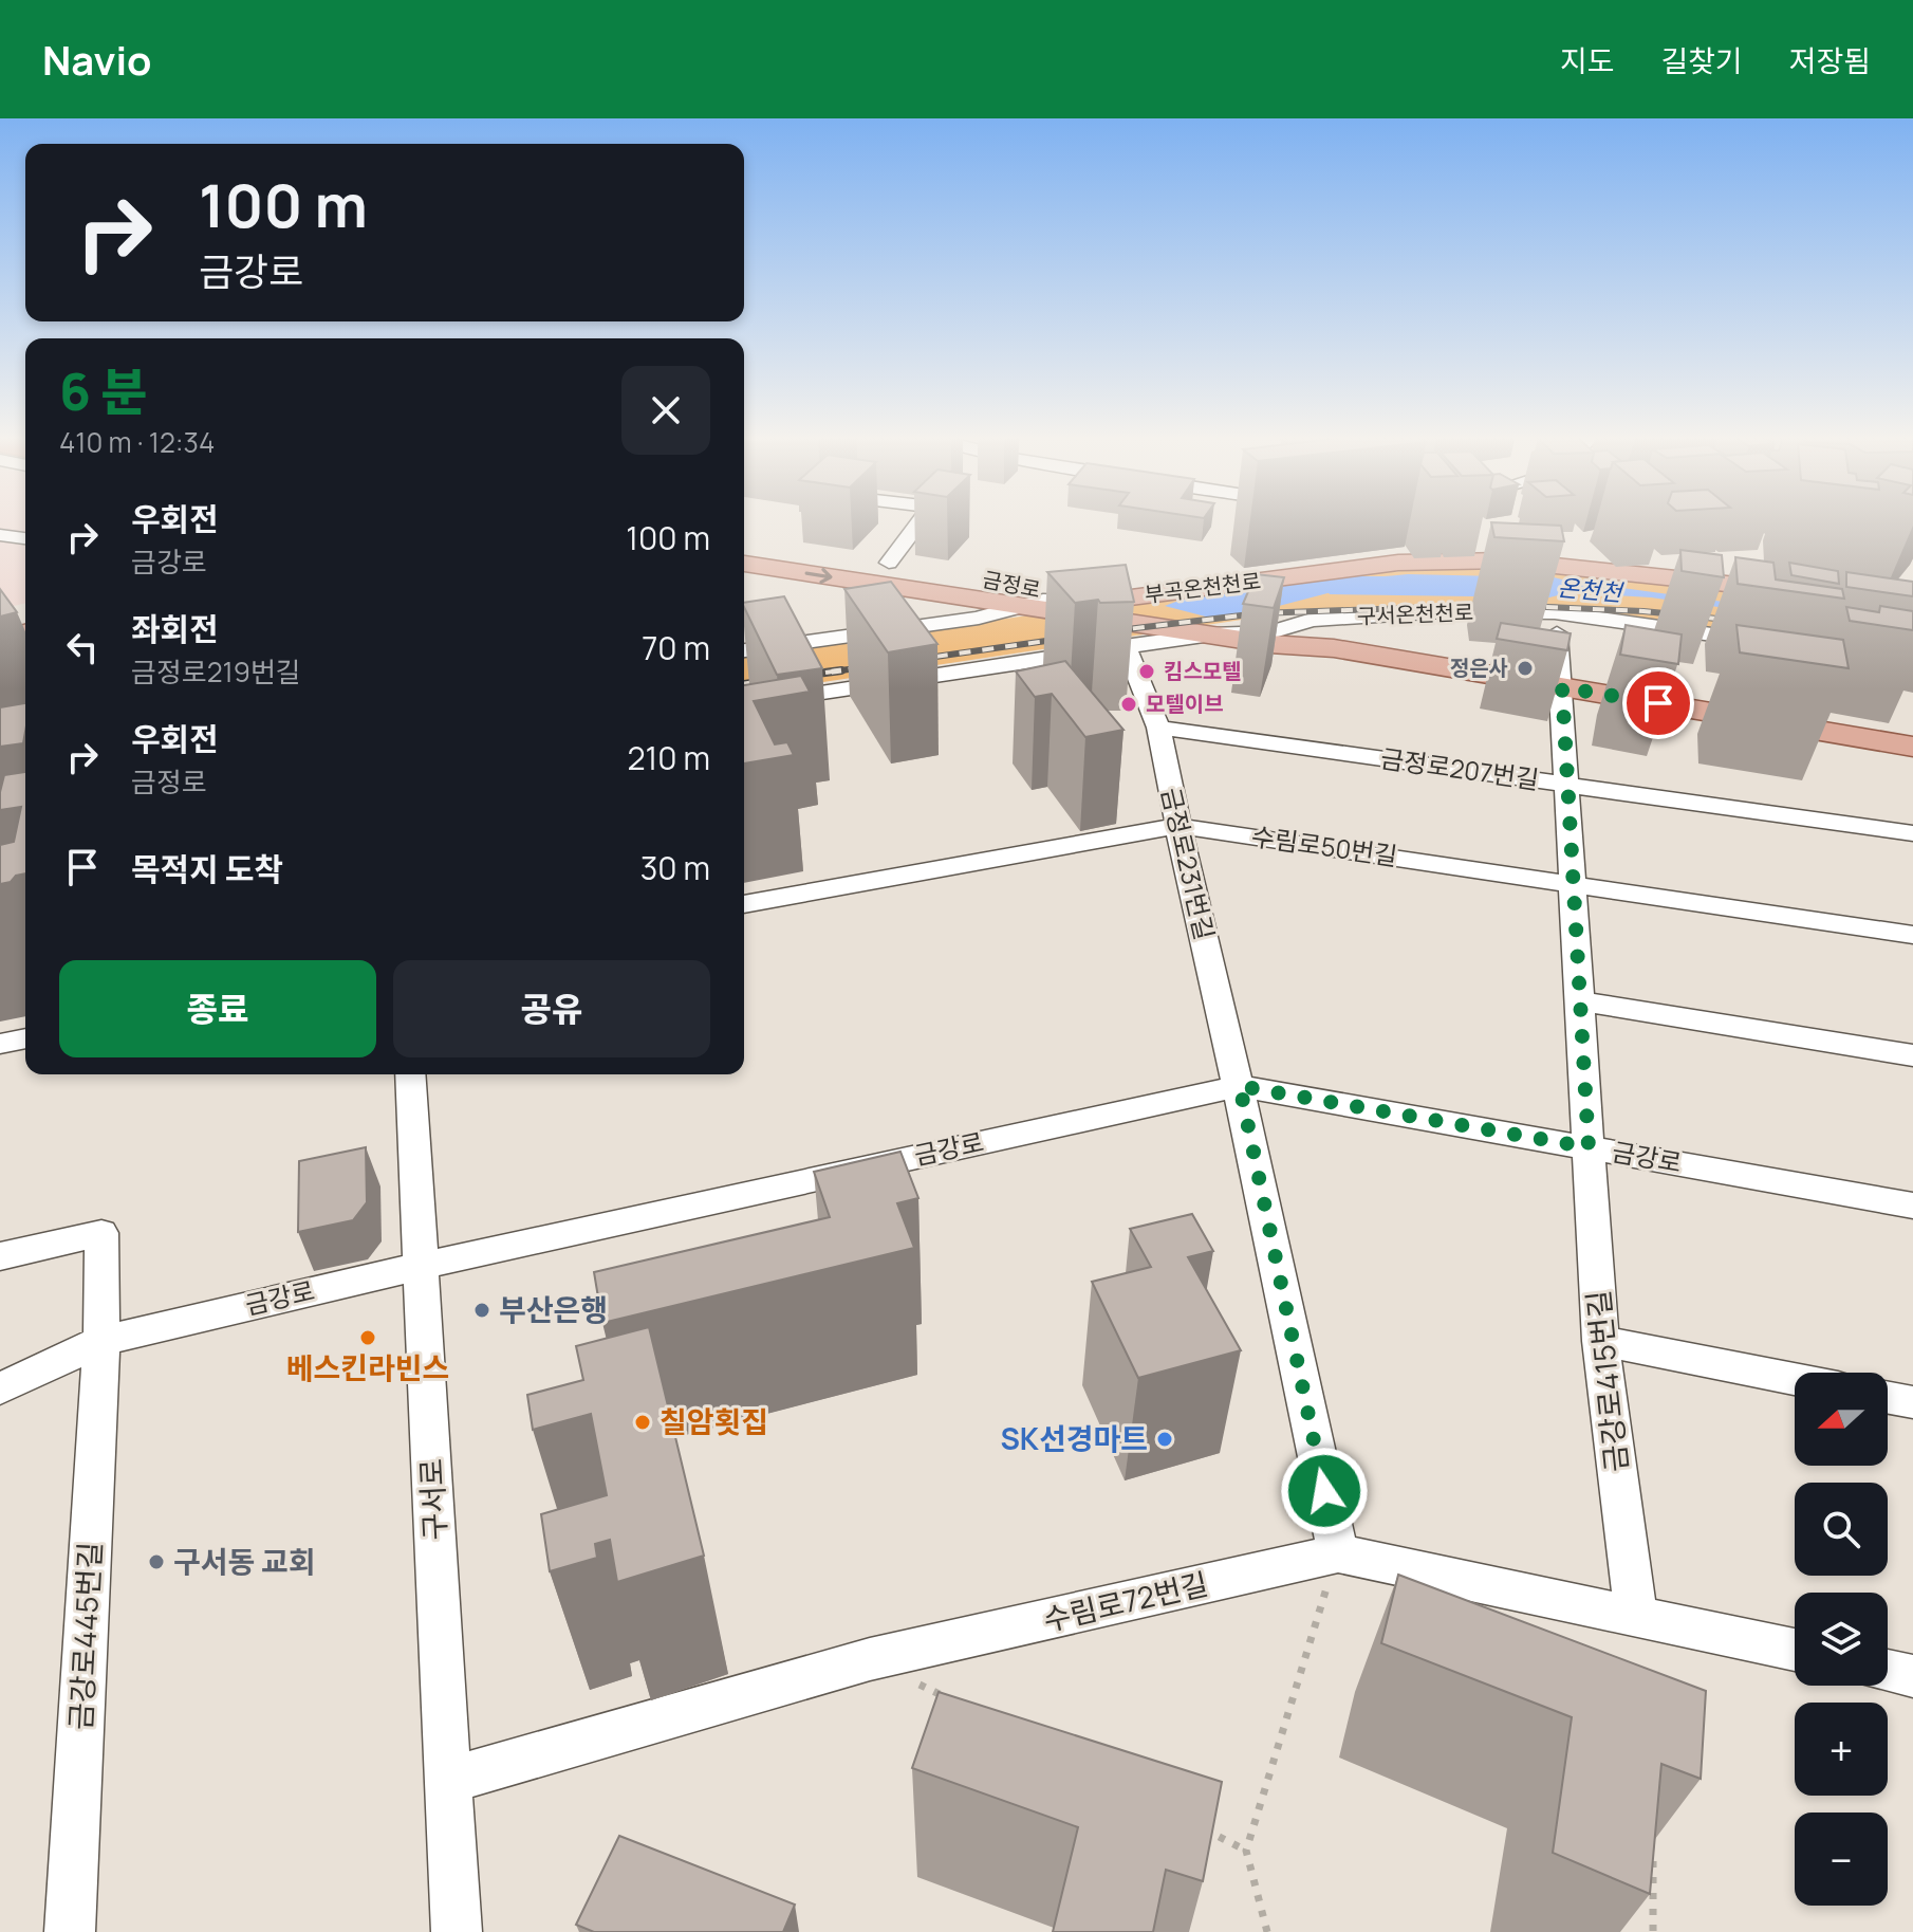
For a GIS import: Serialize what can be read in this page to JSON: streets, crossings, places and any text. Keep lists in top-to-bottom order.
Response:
{
  "streets": {
    "main road": ["금정로", "부곡온천천로"],
    "street": [
      "구서온천천로",
      "금정로207번길",
      "수림로50번길",
      "금정로231번길",
      "금강로",
      "금강로415번길",
      "구서로",
      "수림로72번길",
      "금강로445번길"
    ]
  },
  "crossings": [
    ["금정로", "부곡온천천로"],
    ["금정로", "구서온천천로"],
    ["금정로", "금강로415번길"],
    ["구서온천천로", "금강로415번길"],
    ["금정로207번길", "금정로231번길"],
    ["금정로207번길", "금강로415번길"],
    ["수림로50번길", "금정로231번길"],
    ["수림로50번길", "금강로415번길"],
    ["금정로231번길", "금강로"],
    ["금정로231번길", "수림로72번길"],
    ["금강로", "금강로415번길"],
    ["금강로", "구서로"],
    ["금강로", "금강로445번길"],
    ["금강로415번길", "수림로72번길"],
    ["구서로", "수림로72번길"]
  ],
  "water": ["온천천"],
  "places": [
    "정은사",
    "킴스모텔",
    "모텔이브",
    "부산은행",
    "베스킨라빈스",
    "칠암횟집",
    "SK선경마트",
    "구서동 교회"
  ],
  "north": "left",
  "page": {
    "header": "Navio",
    "nav": ["지도", "길찾기", "저장됨"],
    "turn": ["100 m", "금강로"],
    "heading": ["6 분", "410 m · 12:34"],
    "list": [
      {
        "name": "우회전",
        "note": "금강로",
        "value": "100 m"
      },
      {
        "name": "좌회전",
        "note": "금정로219번길",
        "value": "70 m"
      },
      {
        "name": "우회전",
        "note": "금정로",
        "value": "210 m"
      },
      {
        "name": "목적지 도착",
        "value": "30 m"
      }
    ],
    "buttons": ["종료", "공유"],
    "map_buttons": ["+", "−"]
  }
}
